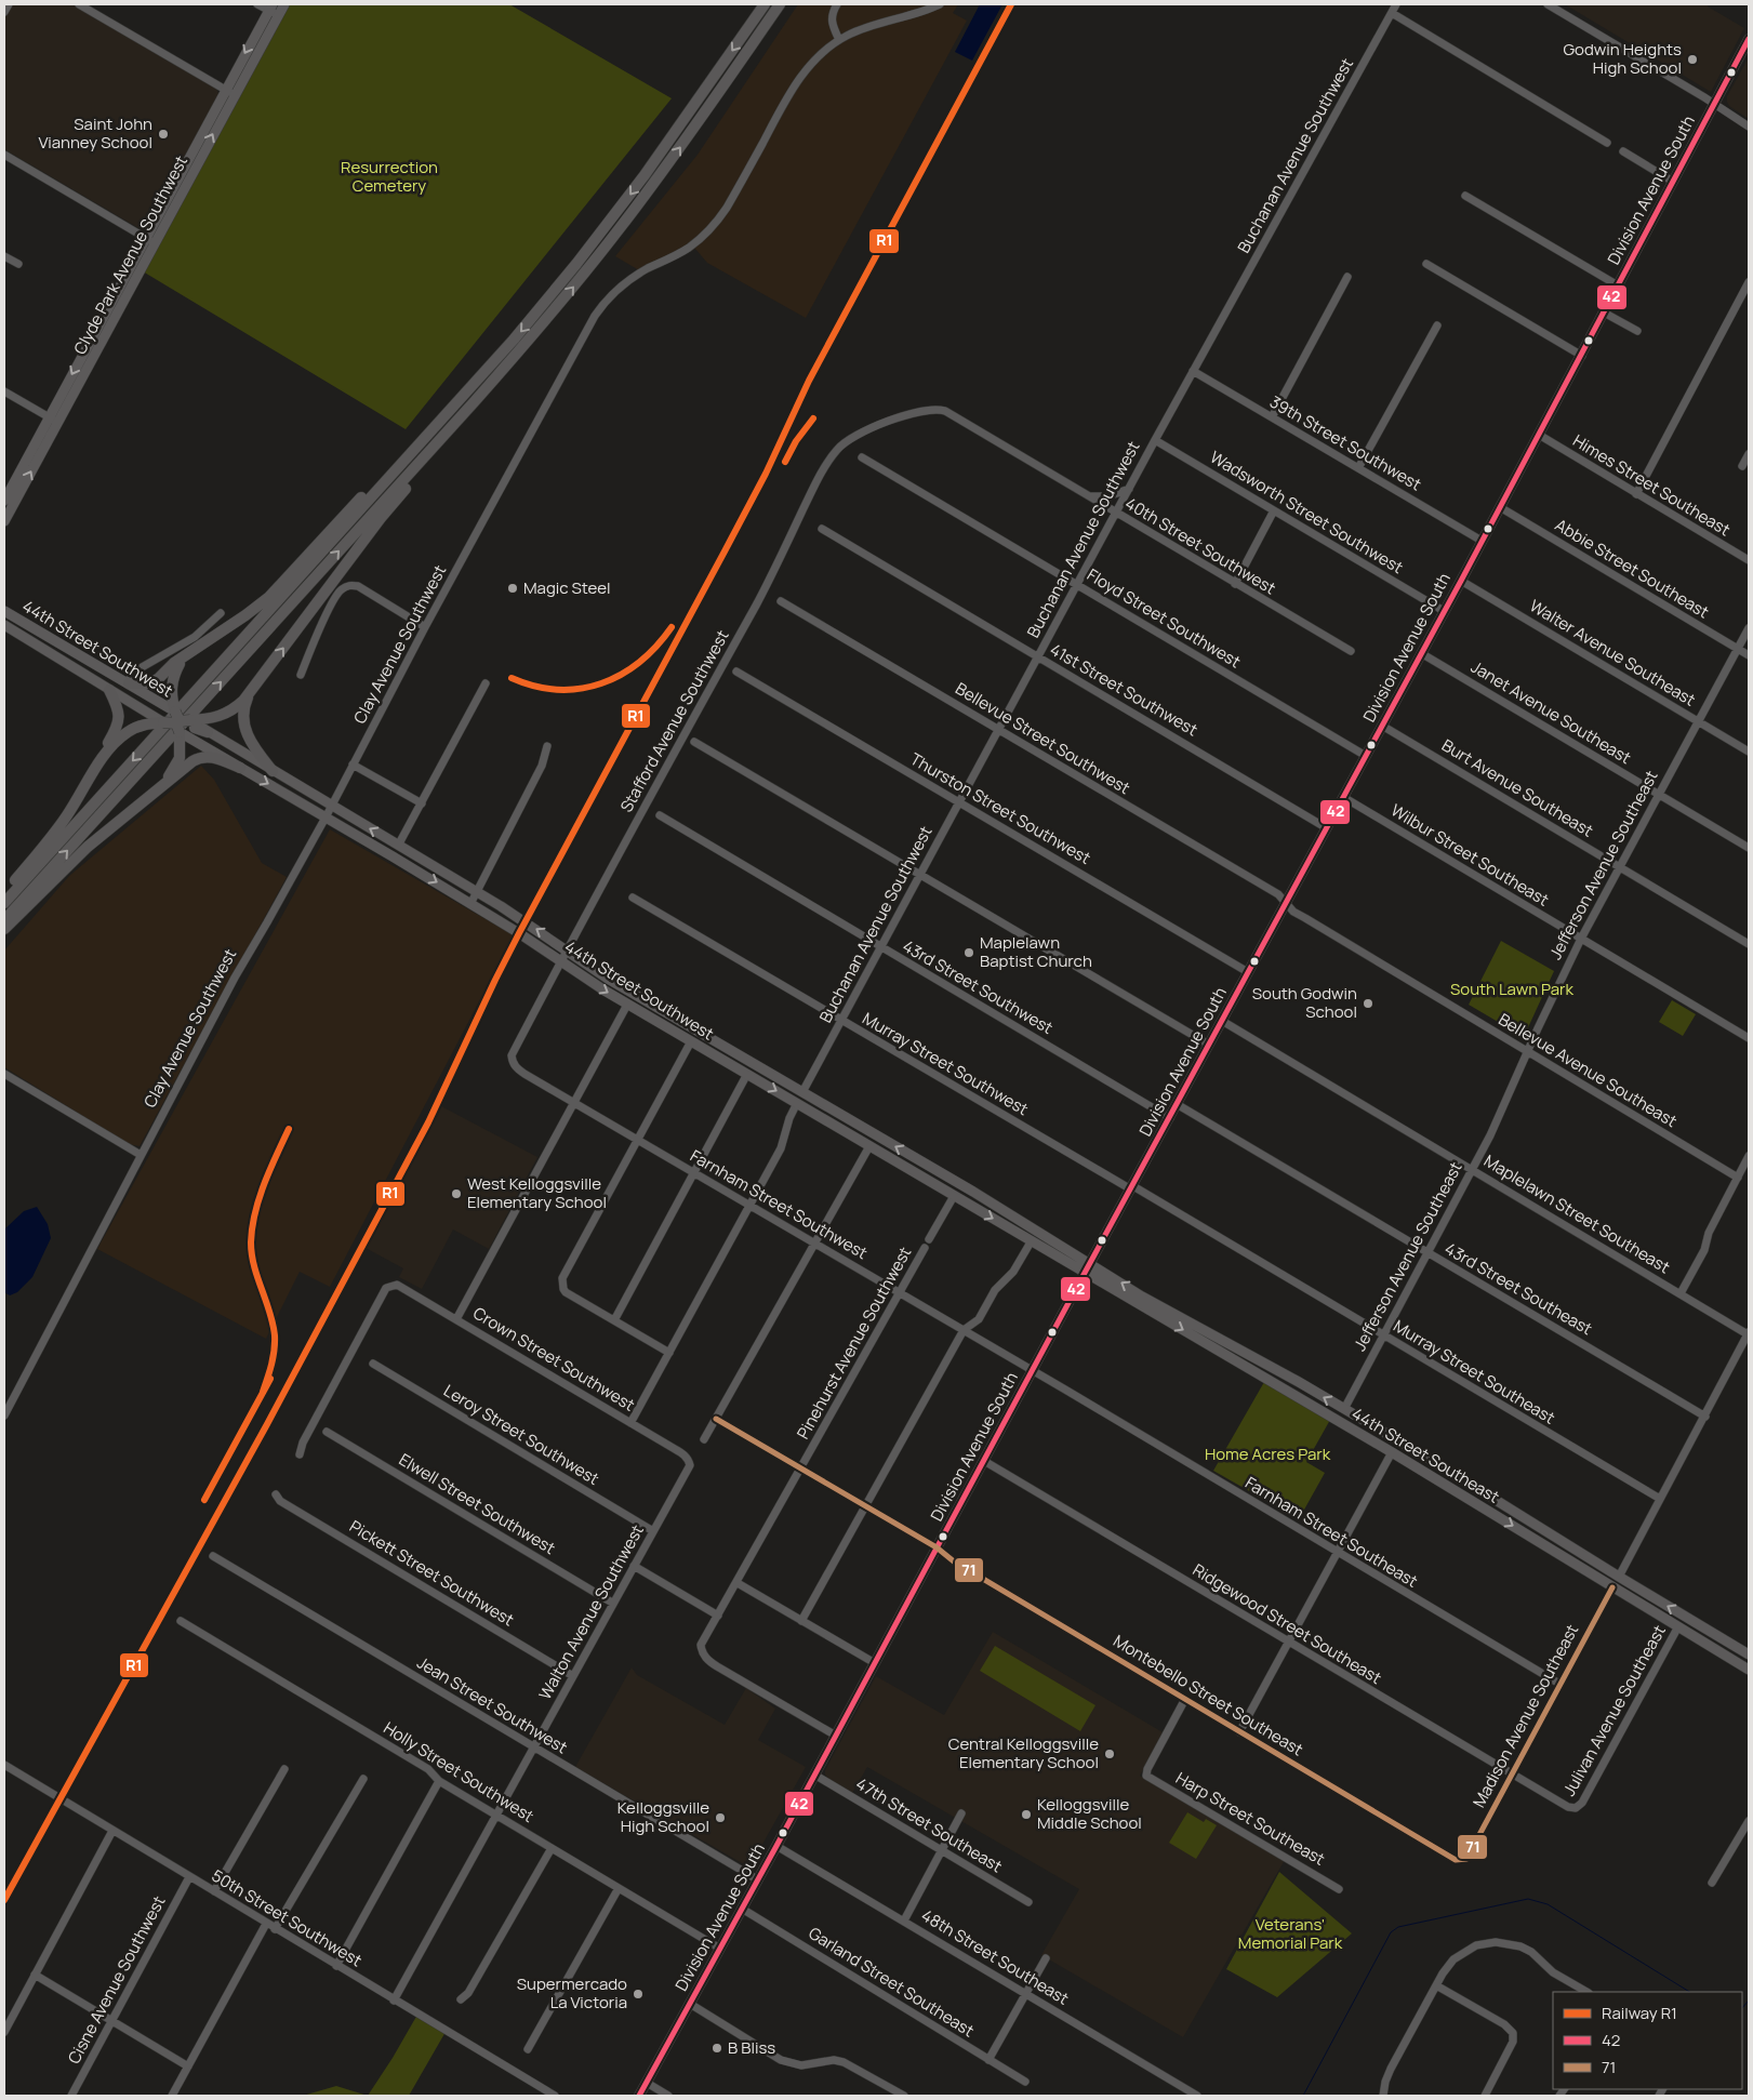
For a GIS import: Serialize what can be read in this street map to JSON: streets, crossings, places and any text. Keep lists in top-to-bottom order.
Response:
{
  "streets": {
    "main road": [
      "Division Avenue South",
      "Clyde Park Avenue Southwest",
      "44th Street Southwest",
      "44th Street Southeast"
    ],
    "street": [
      "Buchanan Avenue Southwest",
      "39th Street Southwest",
      "Himes Street Southeast",
      "Wadsworth Street Southwest",
      "40th Street Southwest",
      "Abbie Street Southeast",
      "Floyd Street Southwest",
      "Clay Avenue Southwest",
      "Walter Avenue Southeast",
      "41st Street Southwest",
      "Janet Avenue Southeast",
      "Stafford Avenue Southwest",
      "Bellevue Street Southwest",
      "Burt Avenue Southeast",
      "Thurston Street Southwest",
      "Wilbur Street Southeast",
      "Jefferson Avenue Southeast",
      "43rd Street Southwest",
      "Murray Street Southwest",
      "Bellevue Avenue Southeast",
      "Farnham Street Southwest",
      "Maplelawn Street Southeast",
      "43rd Street Southeast",
      "Pinehurst Avenue Southwest",
      "Crown Street Southwest",
      "Murray Street Southeast",
      "Leroy Street Southwest",
      "Elwell Street Southwest",
      "Farnham Street Southeast",
      "Pickett Street Southwest",
      "Walton Avenue Southwest",
      "Ridgewood Street Southeast",
      "Montebello Street Southeast",
      "Jean Street Southwest",
      "Julivan Avenue Southeast",
      "Madison Avenue Southeast",
      "Holly Street Southwest",
      "Harp Street Southeast",
      "47th Street Southeast",
      "50th Street Southwest",
      "48th Street Southeast",
      "Cisne Avenue Southwest",
      "Garland Street Southeast"
    ]
  },
  "crossings": [
    ["Buchanan Avenue Southwest", "39th Street Southwest"],
    ["Buchanan Avenue Southwest", "Wadsworth Street Southwest"],
    ["Buchanan Avenue Southwest", "40th Street Southwest"],
    ["Buchanan Avenue Southwest", "Floyd Street Southwest"],
    ["Buchanan Avenue Southwest", "44th Street Southwest"],
    ["Buchanan Avenue Southwest", "41st Street Southwest"],
    ["Buchanan Avenue Southwest", "Bellevue Street Southwest"],
    ["Buchanan Avenue Southwest", "Thurston Street Southwest"],
    ["Buchanan Avenue Southwest", "43rd Street Southwest"],
    ["Buchanan Avenue Southwest", "Murray Street Southwest"],
    ["Division Avenue South", "39th Street Southwest"],
    ["Division Avenue South", "Himes Street Southeast"],
    ["Division Avenue South", "Wadsworth Street Southwest"],
    ["Division Avenue South", "Abbie Street Southeast"],
    ["Division Avenue South", "Floyd Street Southwest"],
    ["Division Avenue South", "44th Street Southwest"],
    ["Division Avenue South", "Walter Avenue Southeast"],
    ["Division Avenue South", "41st Street Southwest"],
    ["Division Avenue South", "Janet Avenue Southeast"],
    ["Division Avenue South", "Bellevue Street Southwest"],
    ["Division Avenue South", "Burt Avenue Southeast"],
    ["Division Avenue South", "Thurston Street Southwest"],
    ["Division Avenue South", "Wilbur Street Southeast"],
    ["Division Avenue South", "43rd Street Southwest"],
    ["Division Avenue South", "Murray Street Southwest"],
    ["Division Avenue South", "Bellevue Avenue Southeast"],
    ["Division Avenue South", "Farnham Street Southwest"],
    ["Division Avenue South", "Maplelawn Street Southeast"],
    ["Division Avenue South", "43rd Street Southeast"],
    ["Division Avenue South", "Pinehurst Avenue Southwest"],
    ["Division Avenue South", "Murray Street Southeast"],
    ["Division Avenue South", "44th Street Southeast"],
    ["Division Avenue South", "Farnham Street Southeast"],
    ["Division Avenue South", "Ridgewood Street Southeast"],
    ["Division Avenue South", "Montebello Street Southeast"],
    ["Division Avenue South", "Jean Street Southwest"],
    ["Division Avenue South", "Holly Street Southwest"],
    ["Division Avenue South", "47th Street Southeast"],
    ["Division Avenue South", "48th Street Southeast"],
    ["Division Avenue South", "Garland Street Southeast"],
    ["40th Street Southwest", "Stafford Avenue Southwest"],
    ["Abbie Street Southeast", "Jefferson Avenue Southeast"],
    ["Clay Avenue Southwest", "44th Street Southwest"],
    ["44th Street Southwest", "Stafford Avenue Southwest"],
    ["44th Street Southwest", "Pinehurst Avenue Southwest"],
    ["44th Street Southwest", "44th Street Southeast"],
    ["Walter Avenue Southeast", "Jefferson Avenue Southeast"],
    ["Janet Avenue Southeast", "Jefferson Avenue Southeast"],
    ["Stafford Avenue Southwest", "Farnham Street Southwest"],
    ["Bellevue Street Southwest", "Bellevue Avenue Southeast"],
    ["Burt Avenue Southeast", "Jefferson Avenue Southeast"],
    ["Wilbur Street Southeast", "Jefferson Avenue Southeast"],
    ["Jefferson Avenue Southeast", "Bellevue Avenue Southeast"],
    ["Jefferson Avenue Southeast", "Maplelawn Street Southeast"],
    ["Jefferson Avenue Southeast", "43rd Street Southeast"],
    ["Jefferson Avenue Southeast", "Murray Street Southeast"],
    ["Jefferson Avenue Southeast", "44th Street Southeast"],
    ["Murray Street Southwest", "Murray Street Southeast"],
    ["Farnham Street Southwest", "Pinehurst Avenue Southwest"],
    ["Farnham Street Southwest", "Farnham Street Southeast"],
    ["Pinehurst Avenue Southwest", "Montebello Street Southeast"],
    ["Crown Street Southwest", "Walton Avenue Southwest"],
    ["Leroy Street Southwest", "Walton Avenue Southwest"],
    ["44th Street Southeast", "Julivan Avenue Southeast"],
    ["44th Street Southeast", "Madison Avenue Southeast"],
    ["Elwell Street Southwest", "Walton Avenue Southwest"],
    ["Farnham Street Southeast", "Madison Avenue Southeast"],
    ["Pickett Street Southwest", "Walton Avenue Southwest"],
    ["Walton Avenue Southwest", "Jean Street Southwest"],
    ["Walton Avenue Southwest", "Holly Street Southwest"],
    ["Walton Avenue Southwest", "50th Street Southwest"],
    ["Ridgewood Street Southeast", "Julivan Avenue Southeast"],
    ["Ridgewood Street Southeast", "Madison Avenue Southeast"],
    ["Montebello Street Southeast", "Madison Avenue Southeast"],
    ["Montebello Street Southeast", "Harp Street Southeast"],
    ["50th Street Southwest", "Cisne Avenue Southwest"]
  ],
  "parks": [
    "Resurrection Cemetery",
    "South Lawn Park",
    "Home Acres Park",
    "Veterans' Memorial Park"
  ],
  "places": [
    "Godwin Heights High School",
    "Saint John Vianney School",
    "Magic Steel",
    "Maplelawn Baptist Church",
    "South Godwin School",
    "West Kelloggsville Elementary School",
    "Central Kelloggsville Elementary School",
    "Kelloggsville Middle School",
    "Kelloggsville High School",
    "Supermercado La Victoria",
    "B Bliss"
  ],
  "lines": ["rail line R1", "transit line 42", "transit line 71"],
  "legend": ["Railway R1", "42", "71"]
}
